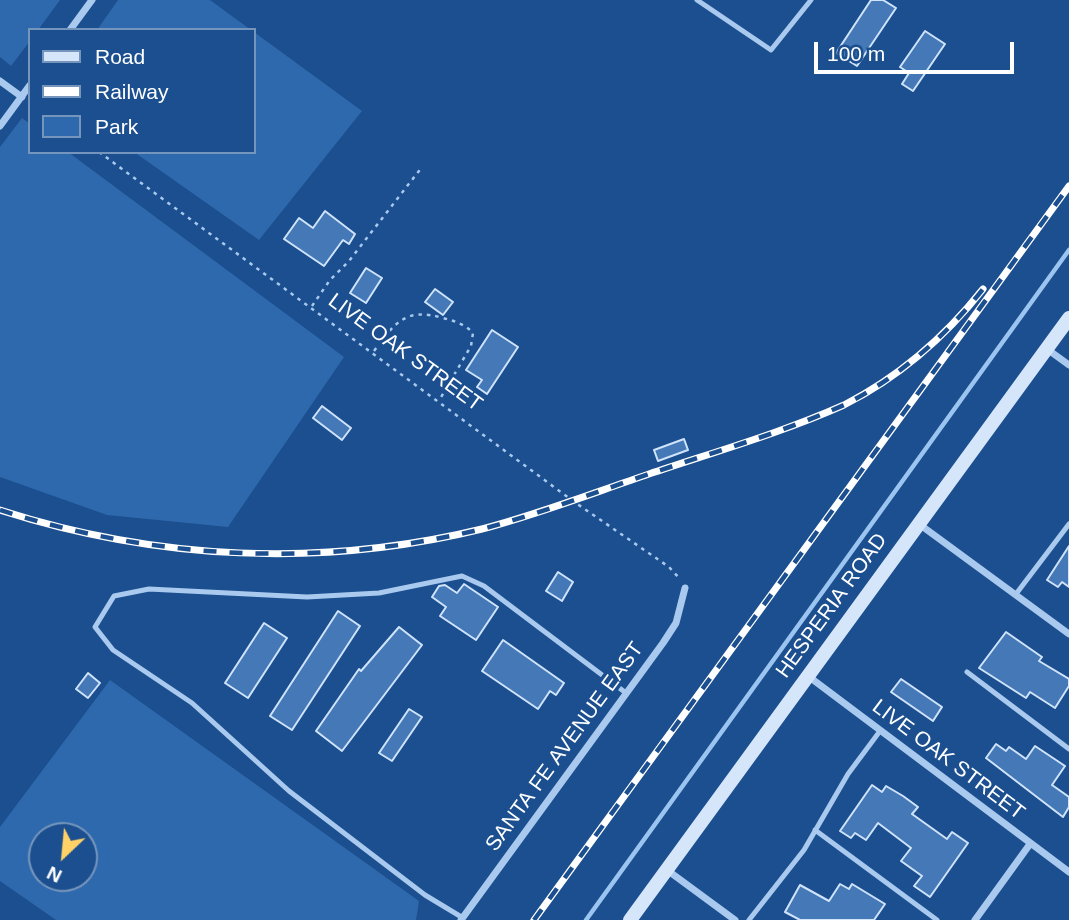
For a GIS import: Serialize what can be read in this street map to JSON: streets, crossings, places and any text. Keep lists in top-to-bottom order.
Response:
{
  "streets": {
    "main road": ["HESPERIA ROAD"],
    "street": ["LIVE OAK STREET", "SANTA FE AVENUE EAST"]
  },
  "crossings": [
    ["LIVE OAK STREET", "HESPERIA ROAD"],
    ["LIVE OAK STREET", "SANTA FE AVENUE EAST"]
  ],
  "legend": ["Road", "Railway", "Park"],
  "scale_bar": "100 m",
  "north": "bottom left"
}
